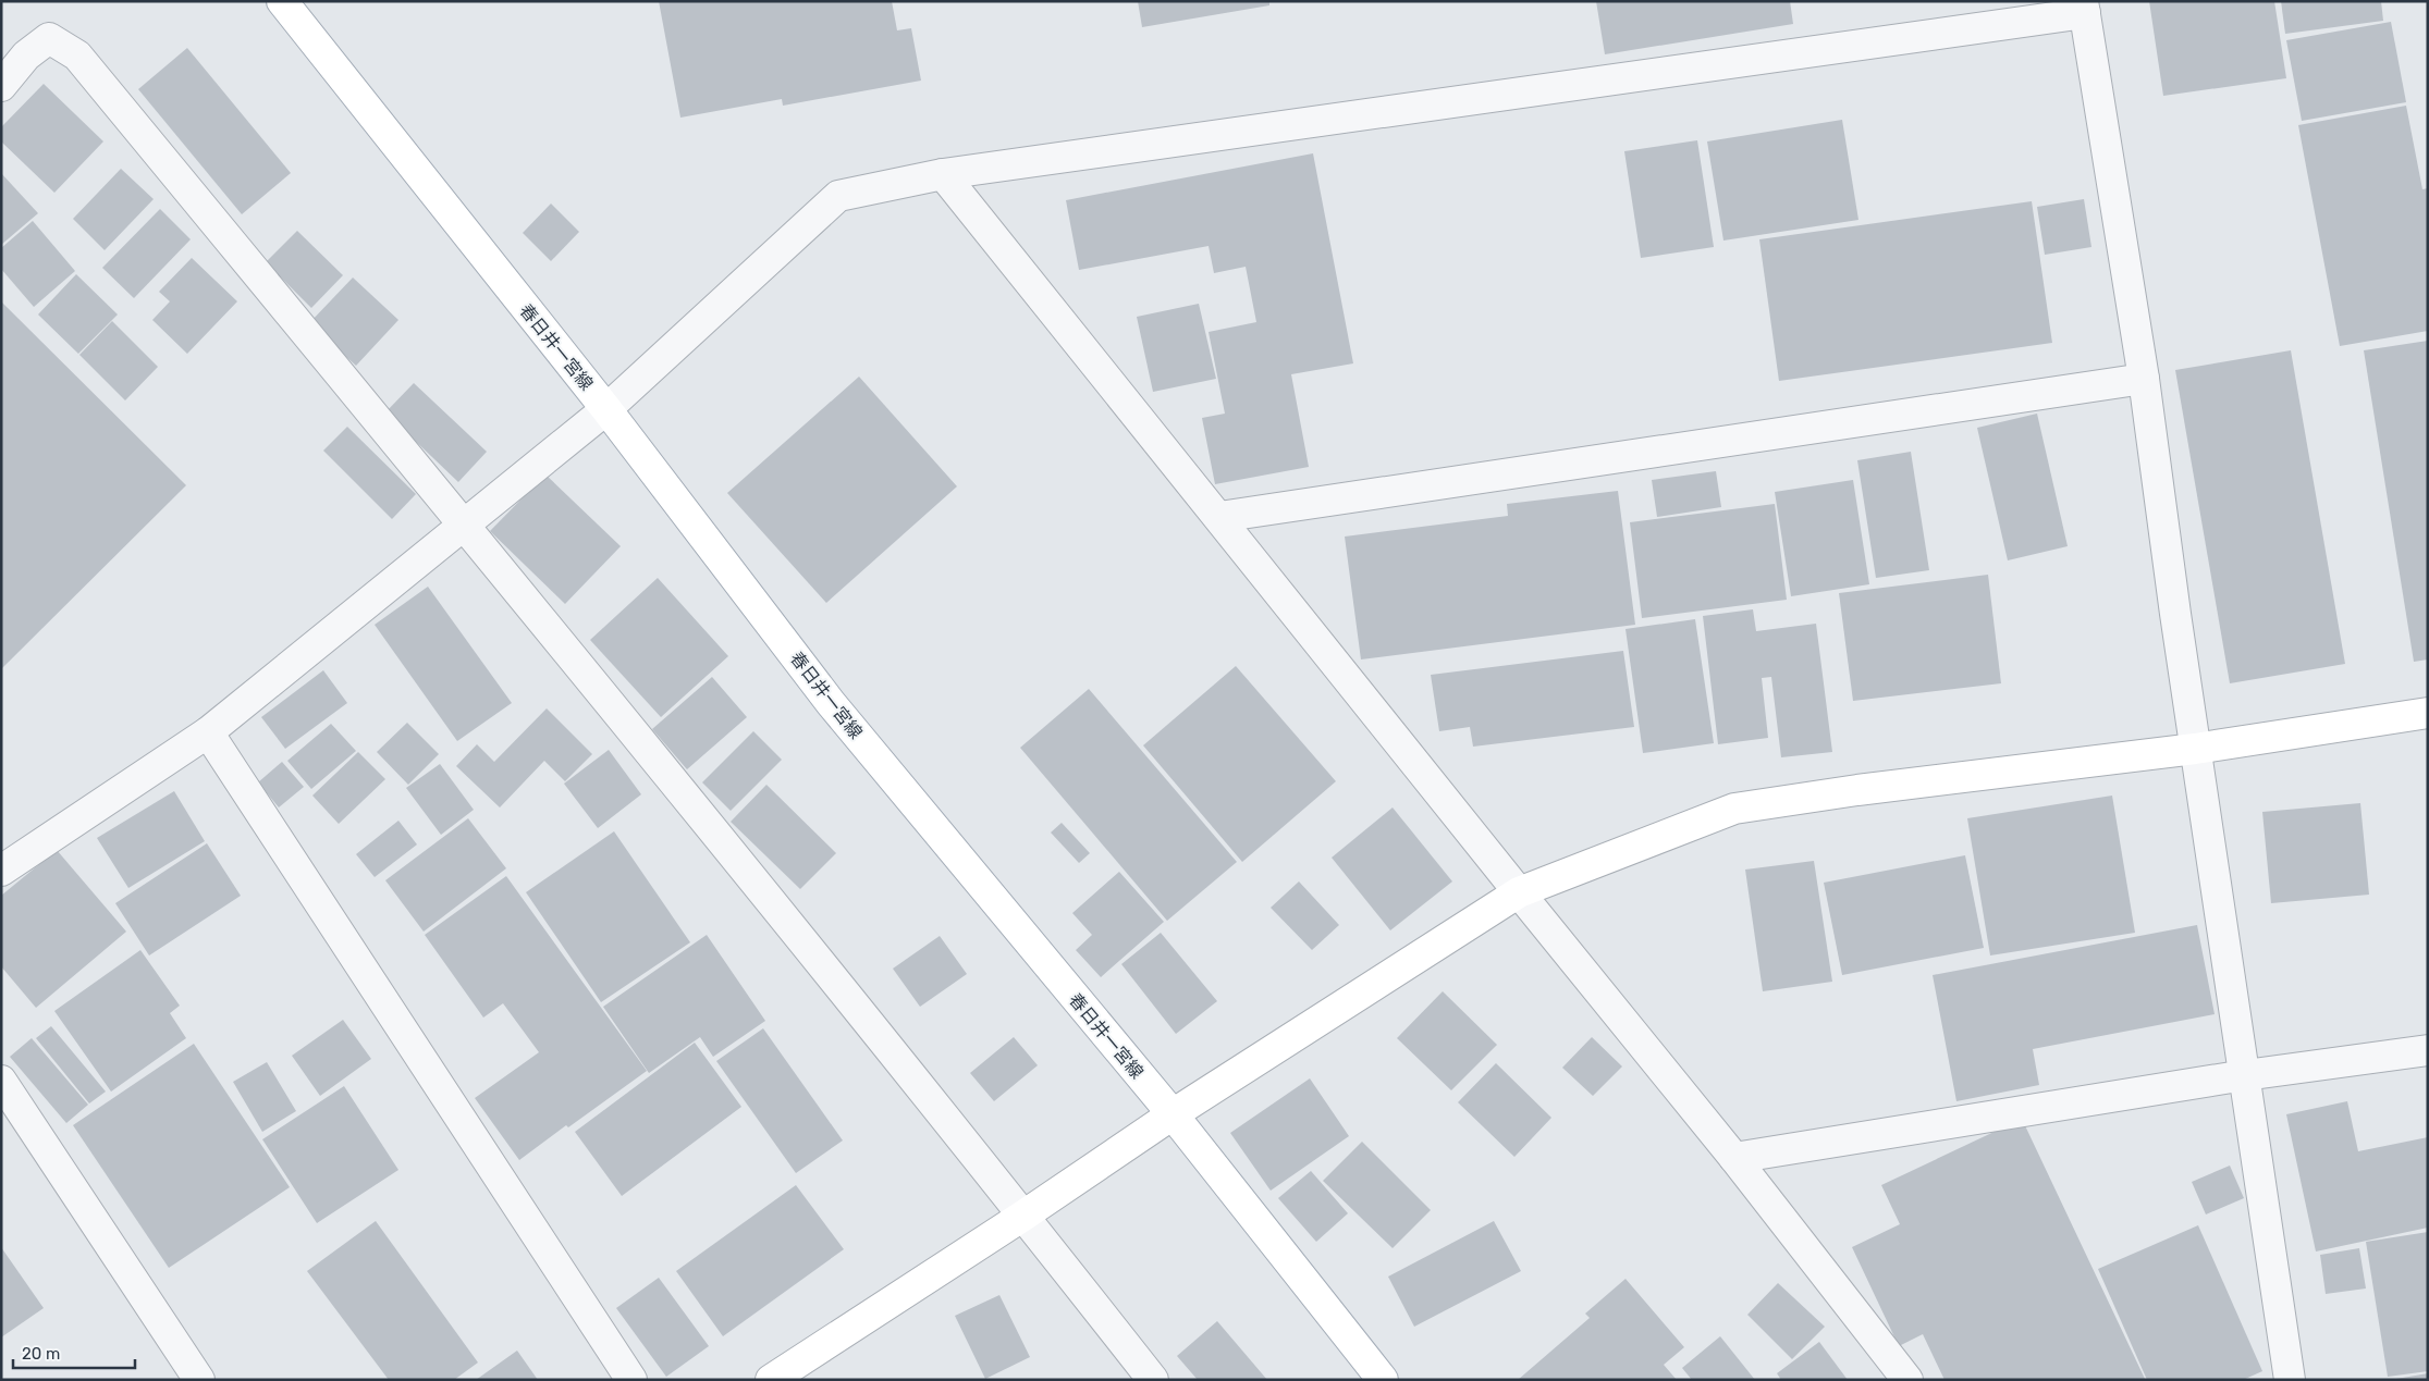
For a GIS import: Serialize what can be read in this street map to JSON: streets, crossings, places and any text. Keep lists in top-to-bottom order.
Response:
{
  "streets": {
    "street": ["春日井一宮線"]
  },
  "scale_bar": "20 m"
}
